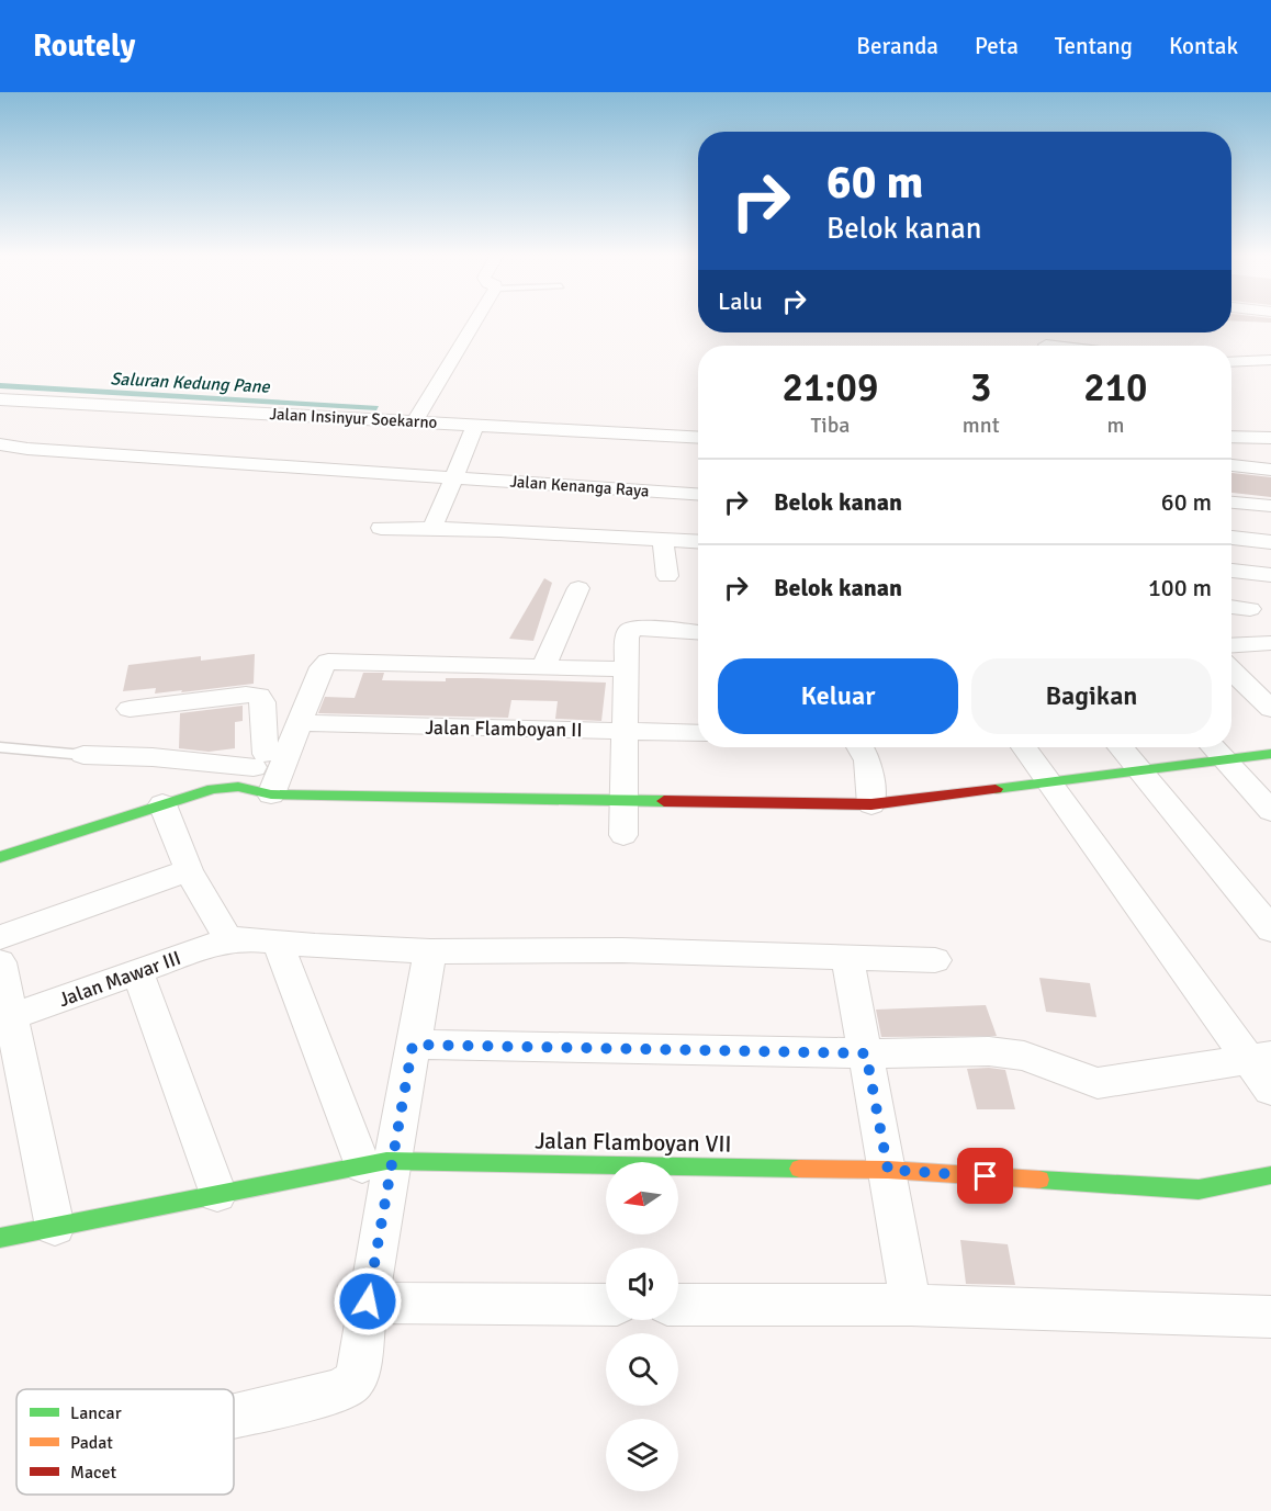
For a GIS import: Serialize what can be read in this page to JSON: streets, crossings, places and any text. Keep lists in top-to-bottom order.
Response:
{
  "streets": {
    "street": [
      "Jalan Insinyur Soekarno",
      "Jalan Kenanga Raya",
      "Jalan Flamboyan II",
      "Jalan Mawar III",
      "Jalan Flamboyan VII"
    ]
  },
  "water": ["Saluran Kedung Pane"],
  "legend": ["Lancar", "Padat", "Macet"],
  "north": "left",
  "page": {
    "header": "Routely",
    "nav": [
      "Beranda",
      "Peta",
      "Tentang",
      "Kontak"
    ],
    "turn": ["60 m", "Belok kanan"],
    "then": "Lalu",
    "eta": [
      "21:09",
      "Tiba",
      "3",
      "mnt",
      "210",
      "m"
    ],
    "list": [
      {
        "name": "Belok kanan",
        "value": "60 m"
      },
      {
        "name": "Belok kanan",
        "value": "100 m"
      }
    ],
    "buttons": ["Keluar", "Bagikan"]
  }
}
